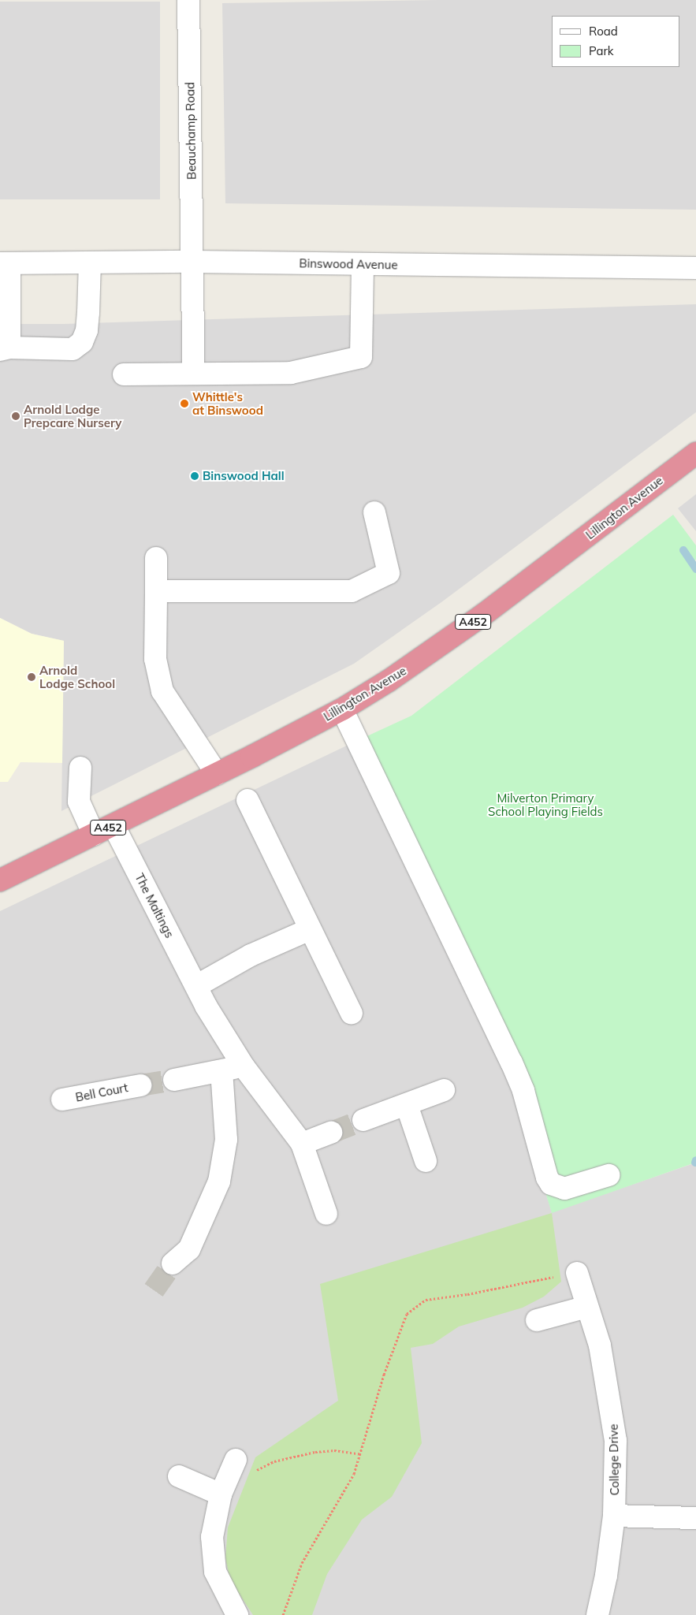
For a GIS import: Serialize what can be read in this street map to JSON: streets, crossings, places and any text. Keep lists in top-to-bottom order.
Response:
{
  "streets": {
    "highway": ["Lillington Avenue", "A452"],
    "street": [
      "Beauchamp Road",
      "Binswood Avenue",
      "The Maltings",
      "Bell Court",
      "College Drive"
    ]
  },
  "crossings": [
    ["Beauchamp Road", "Binswood Avenue"],
    ["Lillington Avenue", "The Maltings"]
  ],
  "parks": ["Milverton Primary School Playing Fields"],
  "places": [
    "Whittle's at Binswood",
    "Arnold Lodge Prepcare Nursery",
    "Binswood Hall",
    "Arnold Lodge School"
  ],
  "legend": ["Road", "Park"]
}
